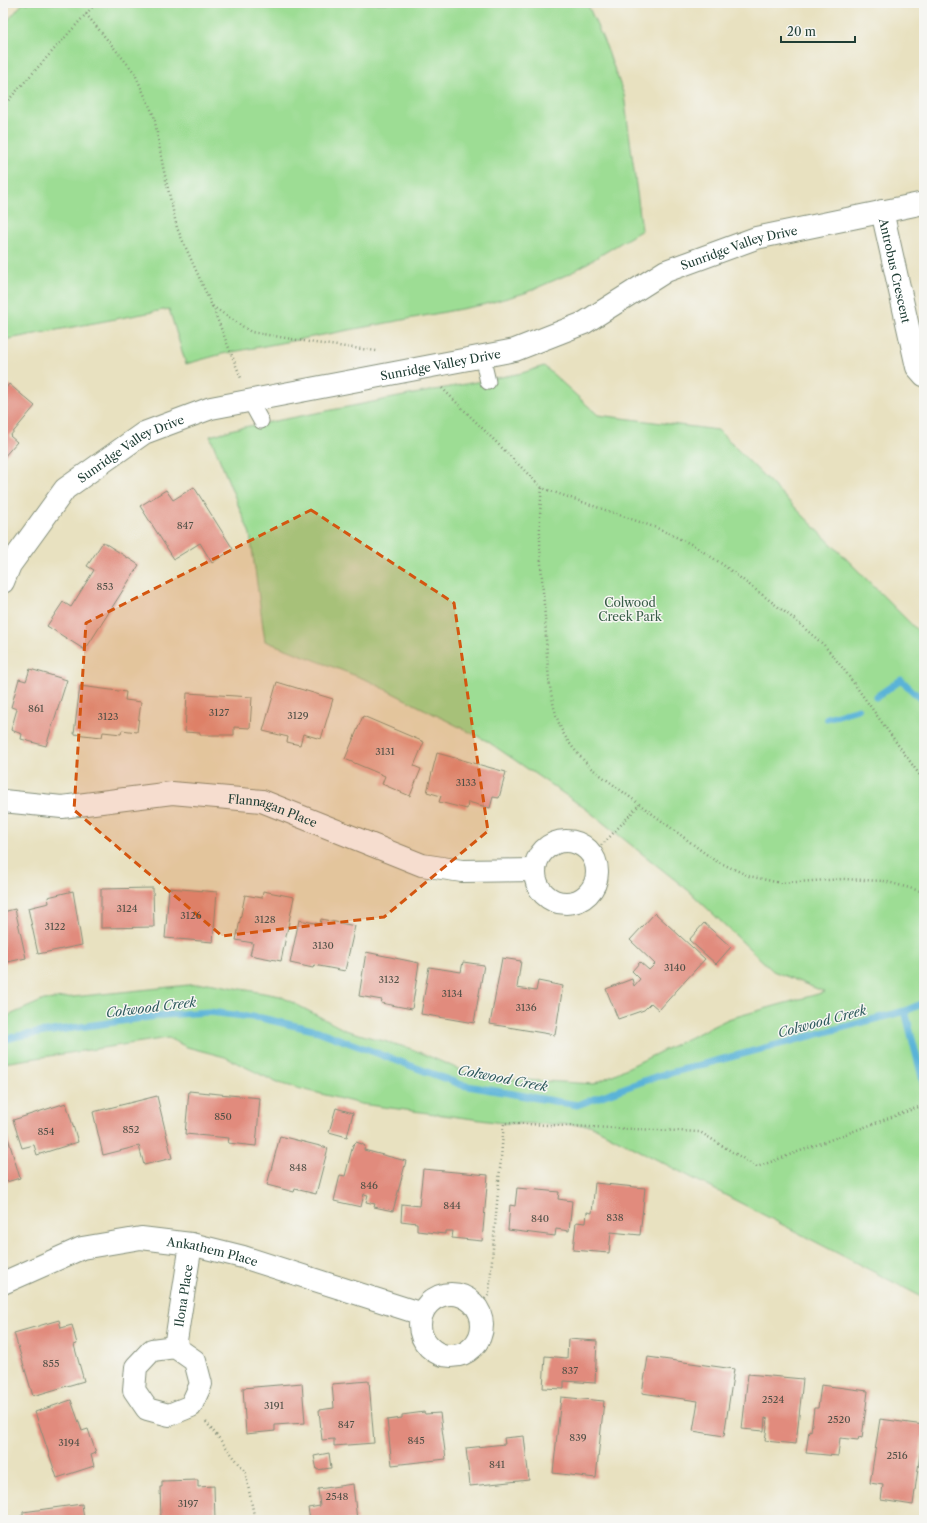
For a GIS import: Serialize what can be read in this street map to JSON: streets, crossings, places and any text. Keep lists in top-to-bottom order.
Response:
{
  "streets": {
    "street": [
      "Sunridge Valley Drive",
      "Antrobus Crescent",
      "Flannagan Place",
      "Ankathem Place",
      "Ilona Place"
    ]
  },
  "crossings": [
    ["Sunridge Valley Drive", "Antrobus Crescent"],
    ["Ankathem Place", "Ilona Place"]
  ],
  "water": ["Colwood Creek"],
  "parks": ["Colwood Creek Park"],
  "house_numbers": [
    "847",
    "853",
    "861",
    "3127",
    "3129",
    "3123",
    "3131",
    "3133",
    "3124",
    "3126",
    "3128",
    "3122",
    "3130",
    "3140",
    "3132",
    "3134",
    "3136",
    "850",
    "852",
    "854",
    "848",
    "846",
    "844",
    "838",
    "840",
    "855",
    "837",
    "2524",
    "3191",
    "2520",
    "847",
    "839",
    "845",
    "3194",
    "2516",
    "841",
    "2548",
    "3197"
  ],
  "scale_bar": "20 m"
}
